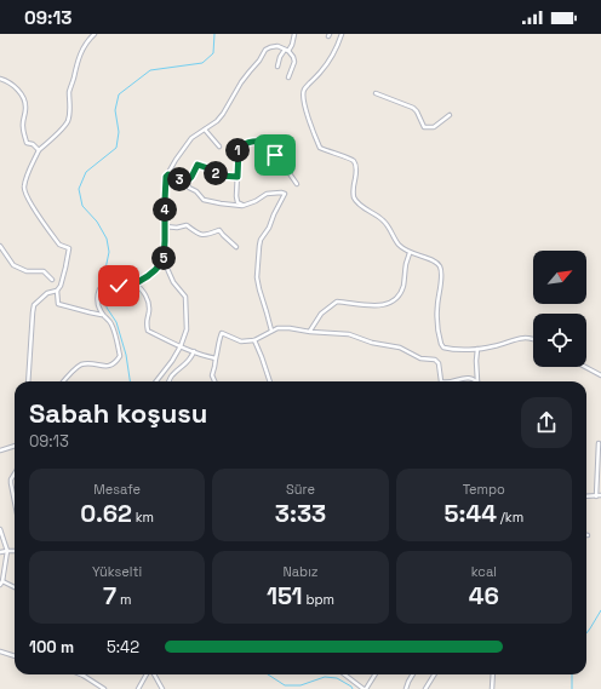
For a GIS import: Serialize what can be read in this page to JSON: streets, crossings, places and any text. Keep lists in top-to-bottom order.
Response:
{
  "north": "top right",
  "page": {
    "status": "09:13",
    "pins": [
      "1",
      "2",
      "3",
      "4",
      "5"
    ],
    "heading": ["Sabah koşusu", "09:13"],
    "stats": [
      ["Mesafe", "0.62 km"],
      ["Süre", "3:33"],
      ["Tempo", "5:44 /km"],
      ["Yükselti", "7 m"],
      ["Nabız", "151 bpm"],
      ["kcal", "46"]
    ],
    "list": [
      {
        "name": "100 m",
        "note": "5:42"
      }
    ]
  }
}
